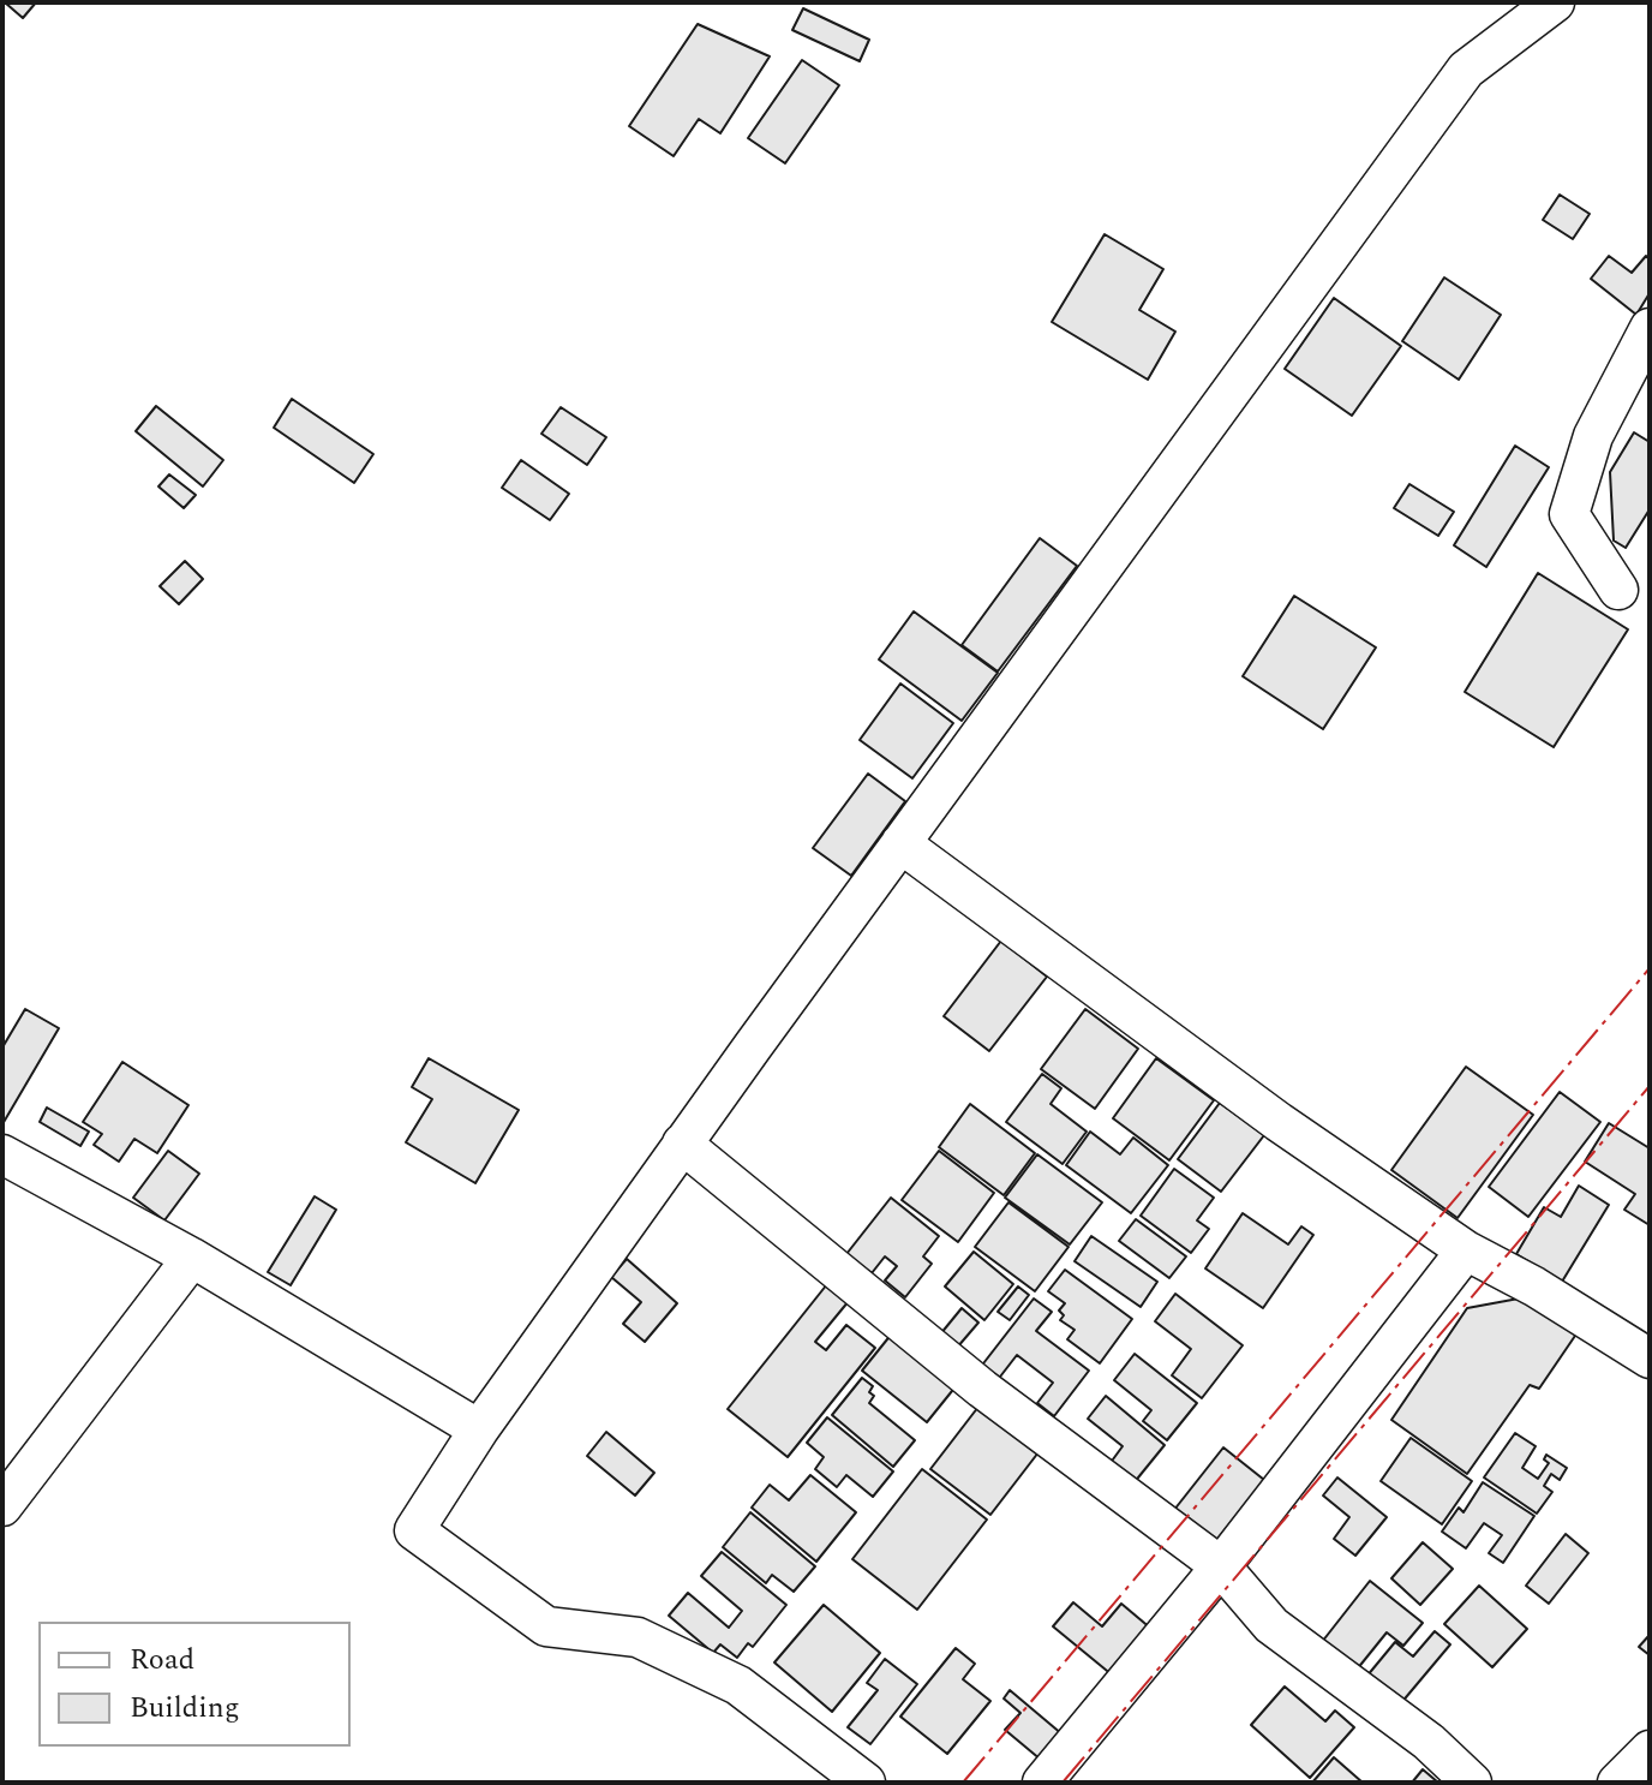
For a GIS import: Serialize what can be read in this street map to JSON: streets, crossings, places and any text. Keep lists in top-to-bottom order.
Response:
{
  "legend": ["Road", "Building"]
}
